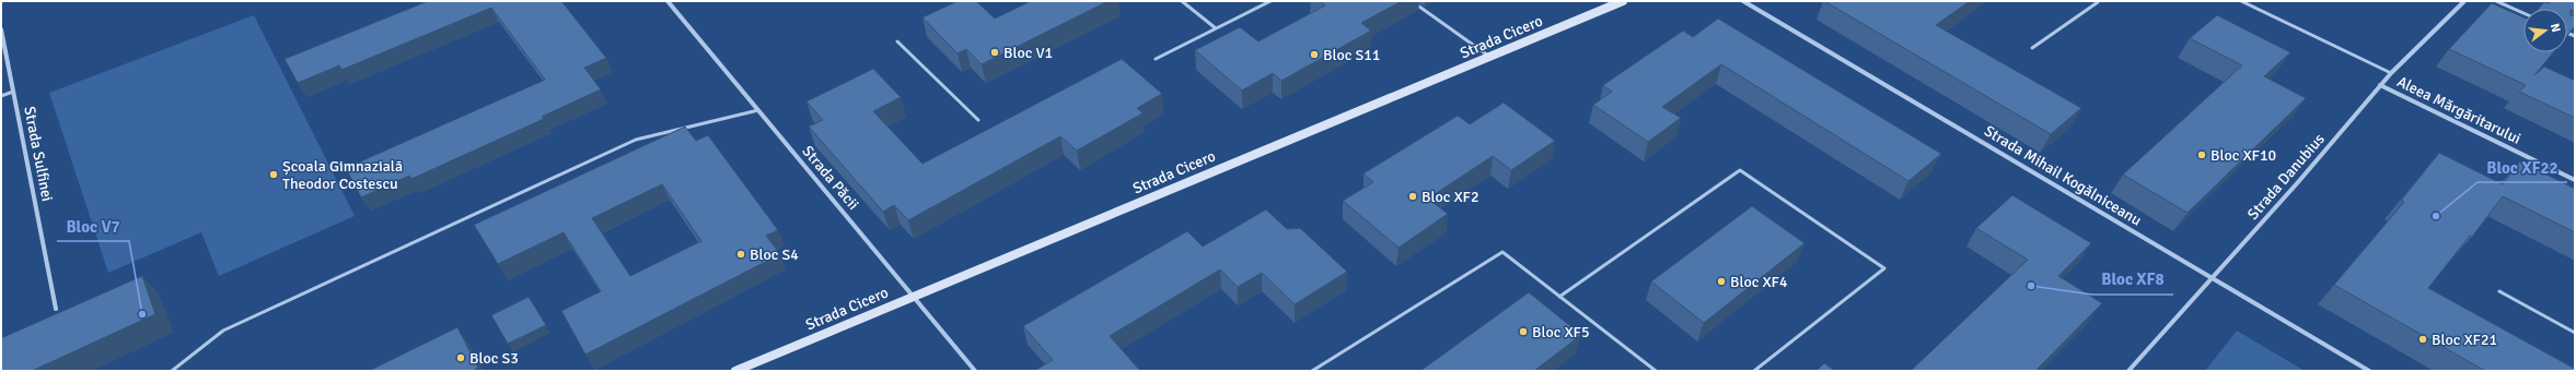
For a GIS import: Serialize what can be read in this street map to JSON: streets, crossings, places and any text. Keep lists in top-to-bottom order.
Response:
{
  "streets": {
    "main road": ["Strada Cicero"],
    "street": [
      "Aleea Mărgăritarului",
      "Strada Sulfinei",
      "Strada Mihail Kogălniceanu",
      "Strada Danubius",
      "Strada Păcii"
    ]
  },
  "crossings": [
    ["Strada Cicero", "Strada Păcii"],
    ["Aleea Mărgăritarului", "Strada Danubius"],
    ["Strada Mihail Kogălniceanu", "Strada Danubius"]
  ],
  "places": [
    "Bloc V1",
    "Bloc S11",
    "Bloc XF10",
    "Școala Gimnazială Theodor Costescu",
    "Bloc XF2",
    "Bloc XF22",
    "Bloc S4",
    "Bloc XF4",
    "Bloc XF8",
    "Bloc V7",
    "Bloc XF5",
    "Bloc XF21",
    "Bloc S3"
  ],
  "north": "right"
}
